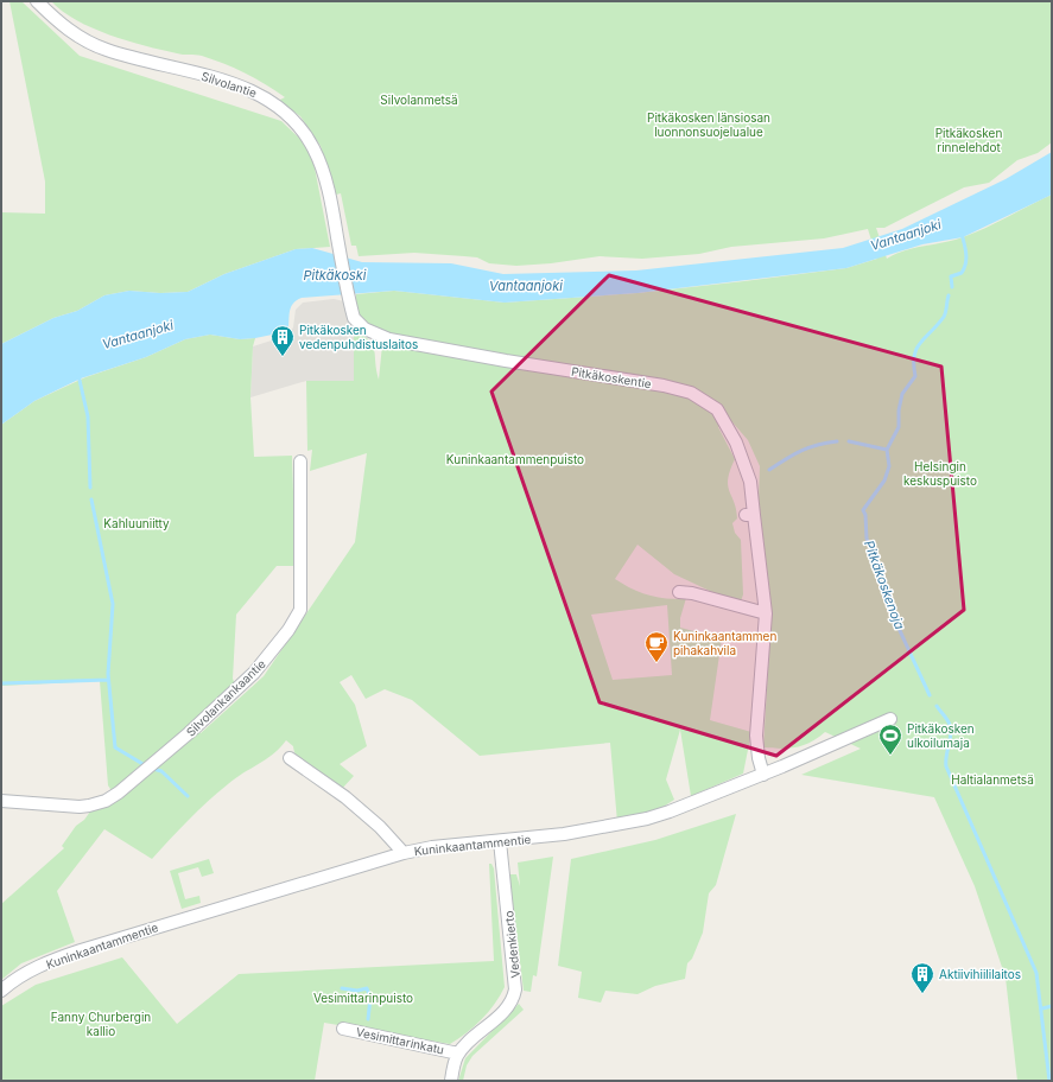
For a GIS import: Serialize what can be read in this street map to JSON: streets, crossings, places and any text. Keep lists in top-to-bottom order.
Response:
{
  "streets": {
    "street": [
      "Silvolantie",
      "Pitkäkoskentie",
      "Silvolankankaantie",
      "Kuninkaantammentie",
      "Vedenkierto",
      "Vesimittarinkatu"
    ]
  },
  "crossings": [
    ["Silvolantie", "Pitkäkoskentie"],
    ["Pitkäkoskentie", "Kuninkaantammentie"],
    ["Kuninkaantammentie", "Vedenkierto"],
    ["Vedenkierto", "Vesimittarinkatu"]
  ],
  "water": ["Vantaanjoki", "Pitkäkoski", "Pitkäkoskenoja"],
  "parks": [
    "Silvolanmetsä",
    "Pitkäkosken länsiosan luonnonsuojelualue",
    "Pitkäkosken rinnelehdot",
    "Kuninkaantammenpuisto",
    "Helsingin keskuspuisto",
    "Kahluuniitty",
    "Haltialanmetsä",
    "Vesimittarinpuisto",
    "Fanny Churbergin kallio"
  ],
  "places": {
    "building": ["Pitkäkosken vedenpuhdistuslaitos", "Aktiivihiililaitos"],
    "cafe": ["Kuninkaantammen pihakahvila"],
    "sports": ["Pitkäkosken ulkoilumaja"]
  }
}
